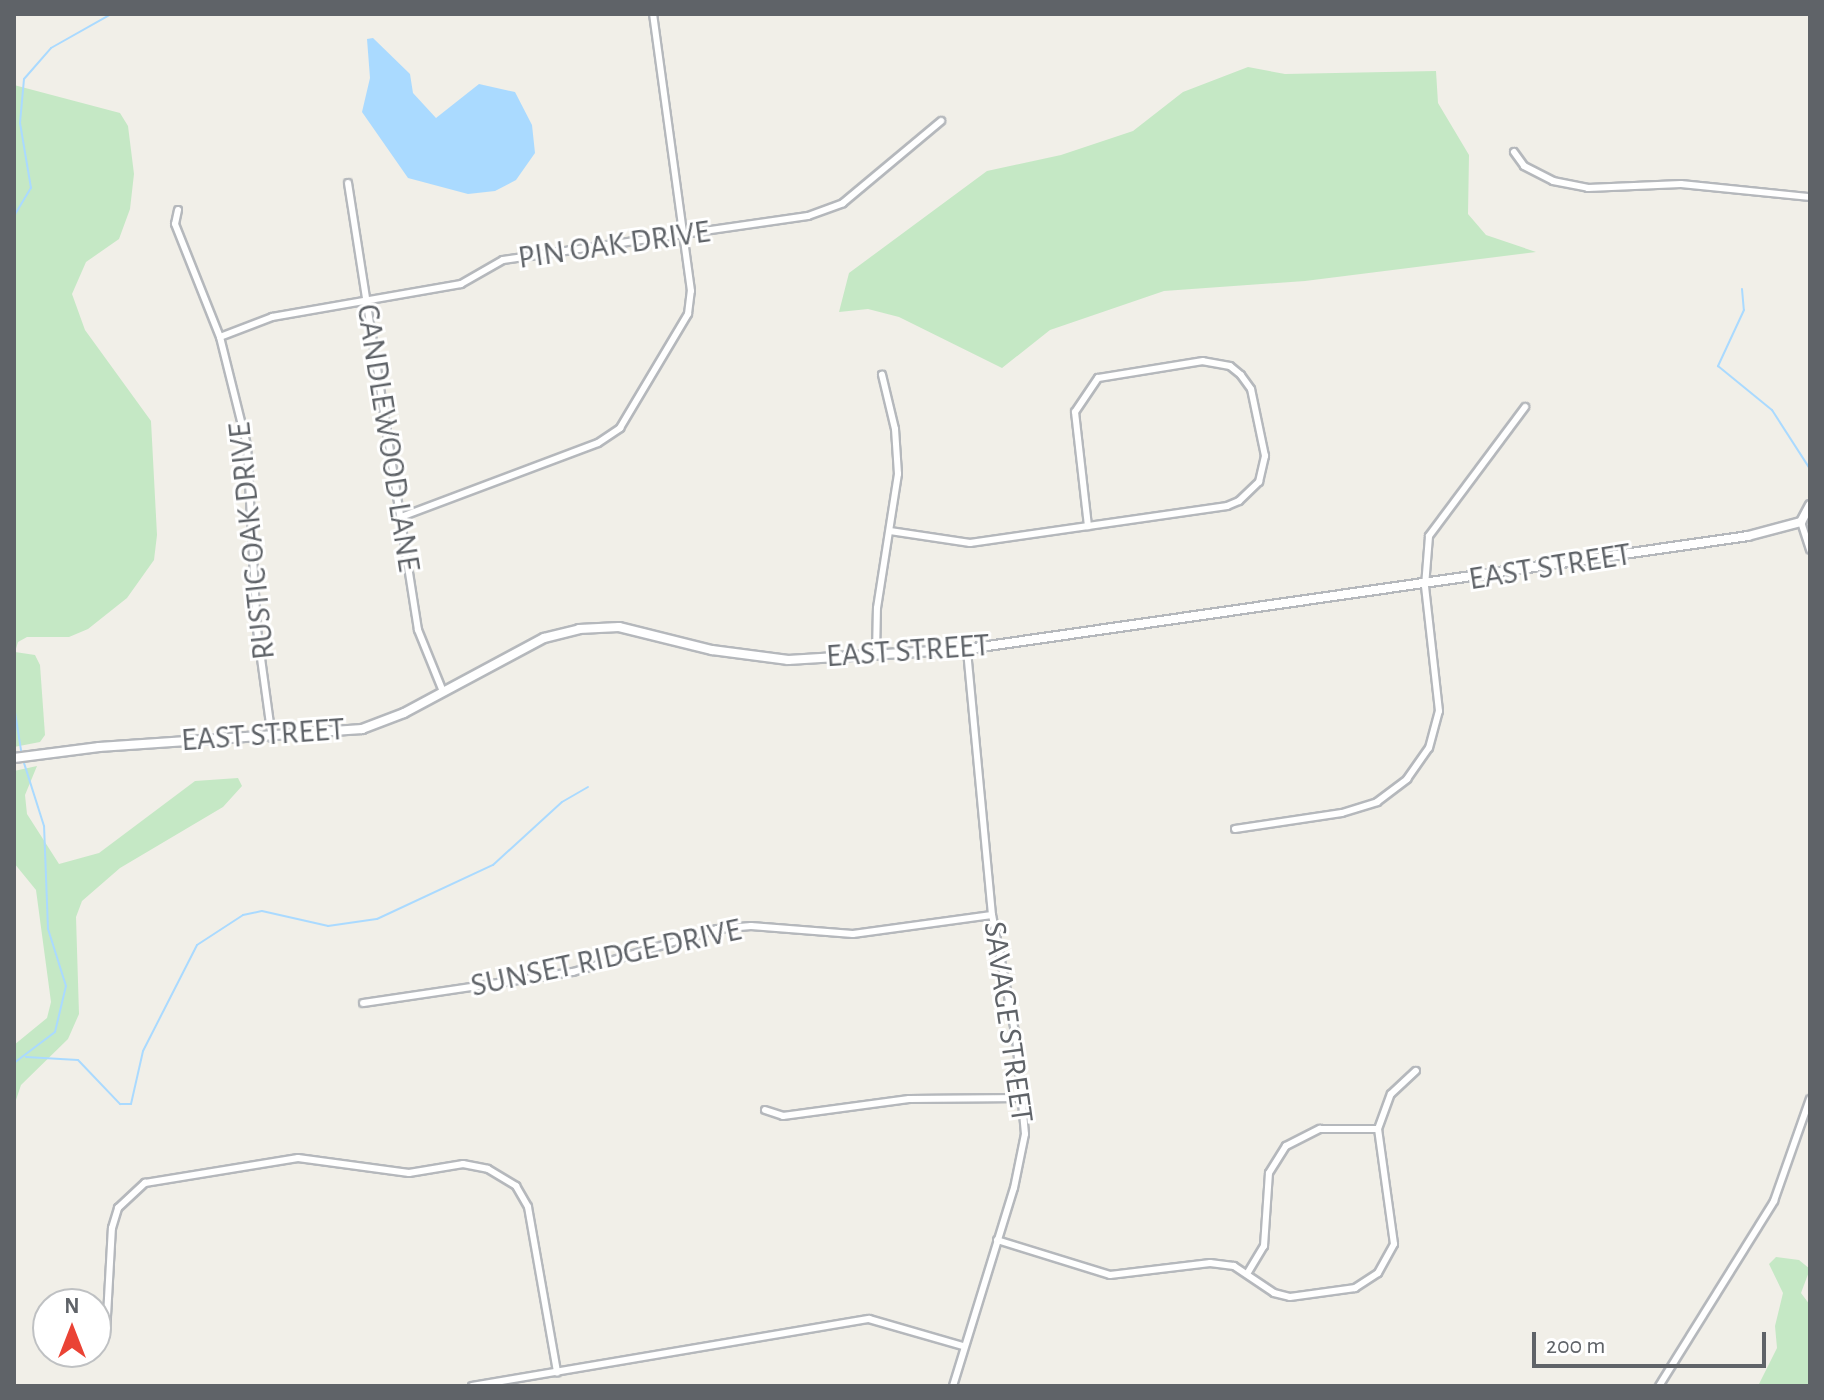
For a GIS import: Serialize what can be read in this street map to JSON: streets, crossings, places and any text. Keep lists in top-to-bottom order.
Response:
{
  "streets": {
    "street": [
      "PIN OAK DRIVE",
      "CANDLEWOOD LANE",
      "RUSTIC OAK DRIVE",
      "EAST STREET",
      "SUNSET RIDGE DRIVE",
      "SAVAGE STREET"
    ]
  },
  "crossings": [
    ["PIN OAK DRIVE", "CANDLEWOOD LANE"],
    ["PIN OAK DRIVE", "RUSTIC OAK DRIVE"],
    ["CANDLEWOOD LANE", "EAST STREET"],
    ["RUSTIC OAK DRIVE", "EAST STREET"],
    ["EAST STREET", "SAVAGE STREET"],
    ["SUNSET RIDGE DRIVE", "SAVAGE STREET"]
  ],
  "scale_bar": "200 m",
  "north": "top"
}
